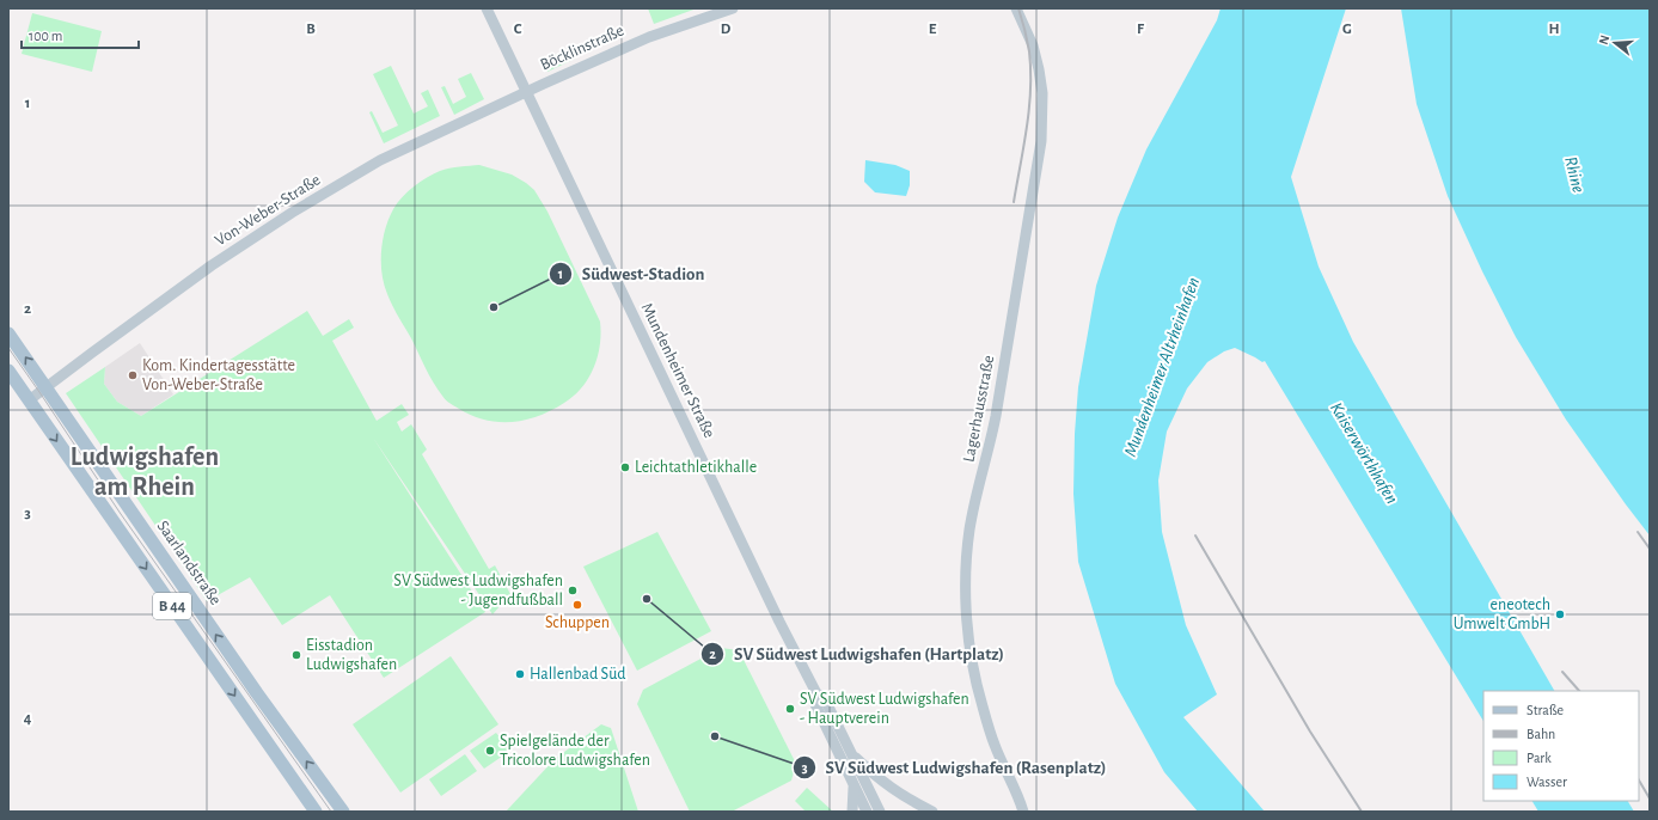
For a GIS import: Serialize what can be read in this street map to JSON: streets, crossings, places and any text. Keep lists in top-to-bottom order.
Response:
{
  "streets": {
    "main road": ["Saarlandstraße", "B 44"],
    "street": [
      "Böcklinstraße",
      "Von-Weber-Straße",
      "Mundenheimer Straße",
      "Lagerhausstraße"
    ]
  },
  "crossings": [
    ["Böcklinstraße", "Von-Weber-Straße"],
    ["Böcklinstraße", "Mundenheimer Straße"],
    ["Von-Weber-Straße", "Mundenheimer Straße"],
    ["Von-Weber-Straße", "Saarlandstraße"],
    ["Von-Weber-Straße", "B 44"]
  ],
  "districts": ["Ludwigshafen am Rhein"],
  "water": ["Rhine", "Mundenheimer Altrheinhafen", "Kaiserwörthhafen"],
  "places": [
    "Südwest-Stadion",
    "Kom. Kindertagesstätte Von-Weber-Straße",
    "Leichtathletikhalle",
    "SV Südwest Ludwigshafen - Jugendfußball",
    "SV Südwest Ludwigshafen (Hartplatz)",
    "Schuppen",
    "eneotech Umwelt GmbH",
    "Eisstadion Ludwigshafen",
    "Hallenbad Süd",
    "SV Südwest Ludwigshafen - Hauptverein",
    "SV Südwest Ludwigshafen (Rasenplatz)",
    "Spielgelände der Tricolore Ludwigshafen"
  ],
  "legend": [
    "Straße",
    "Bahn",
    "Park",
    "Wasser"
  ],
  "scale_bar": "100 m",
  "north": "left",
  "grid": {
    "columns": [
      "B",
      "C",
      "D",
      "E",
      "F",
      "G",
      "H"
    ],
    "rows": [
      "1",
      "2",
      "3",
      "4"
    ]
  }
}
